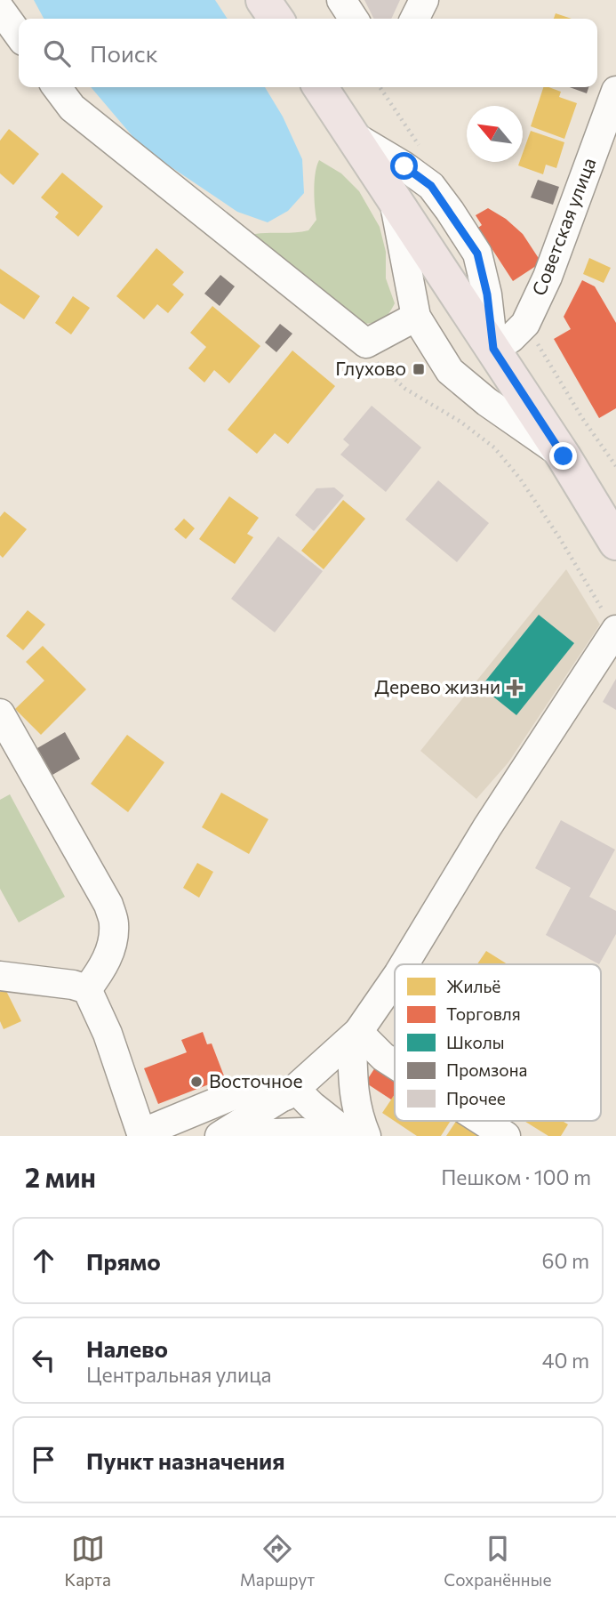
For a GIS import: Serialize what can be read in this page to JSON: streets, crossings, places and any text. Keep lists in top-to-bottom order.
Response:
{
  "streets": {
    "street": ["Советская улица"]
  },
  "places": {
    "transit": ["Глухово"],
    "health": ["Дерево жизни"],
    "other": ["Восточное"]
  },
  "legend": [
    "Жильё",
    "Торговля",
    "Школы",
    "Промзона",
    "Прочее"
  ],
  "north": "top left",
  "page": {
    "search": "Поиск",
    "heading": ["2 мин", "Пешком · 100 m"],
    "list": [
      ["Прямо", "60 m"],
      ["Налево", "Центральная улица", "40 m"],
      "Пункт назначения"
    ],
    "nav": ["Карта", "Маршрут", "Сохранённые"]
  }
}
